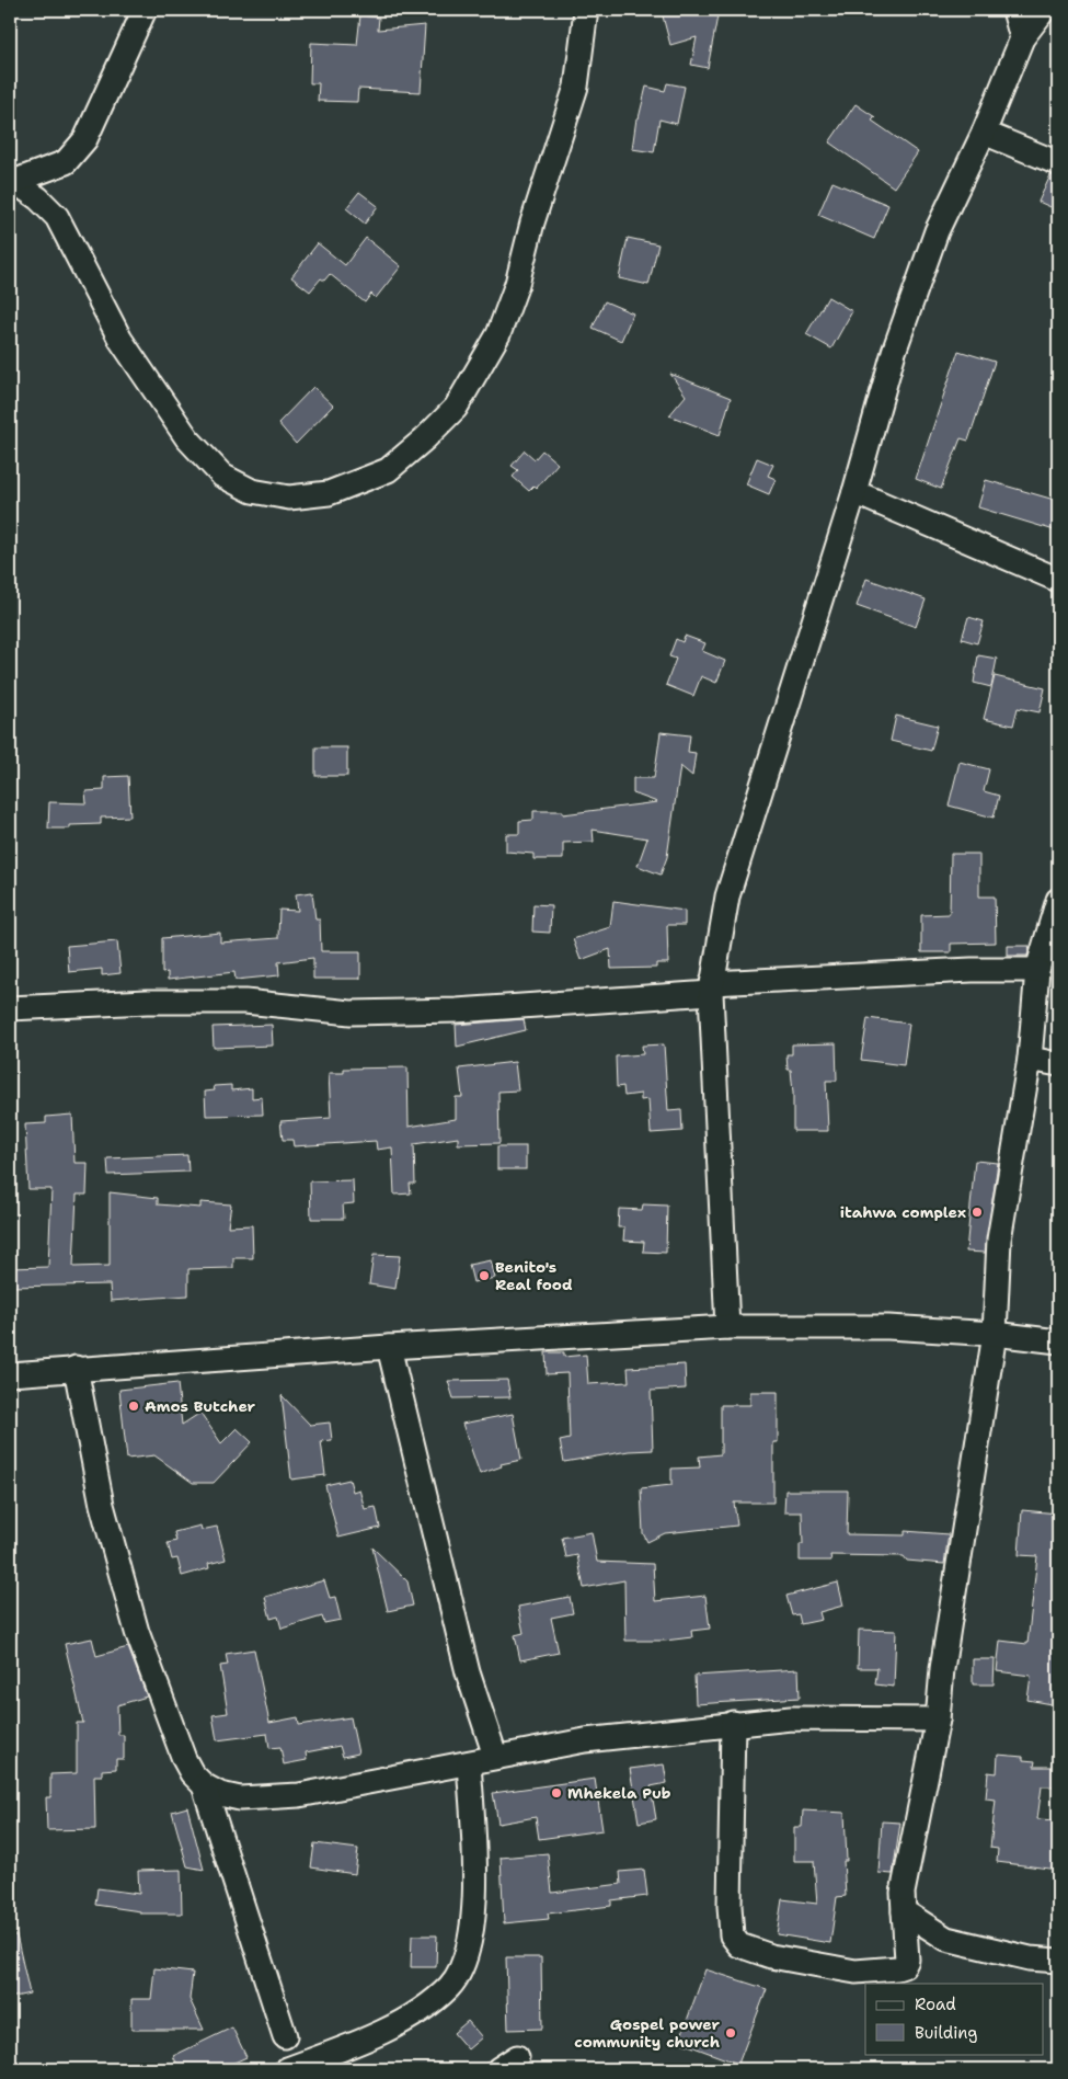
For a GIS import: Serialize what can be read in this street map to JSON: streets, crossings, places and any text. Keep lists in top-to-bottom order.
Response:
{
  "places": [
    "itahwa complex",
    "Benito's Real food",
    "Amos Butcher",
    "Mhekela Pub",
    "Gospel power community church"
  ],
  "legend": ["Road", "Building"]
}
